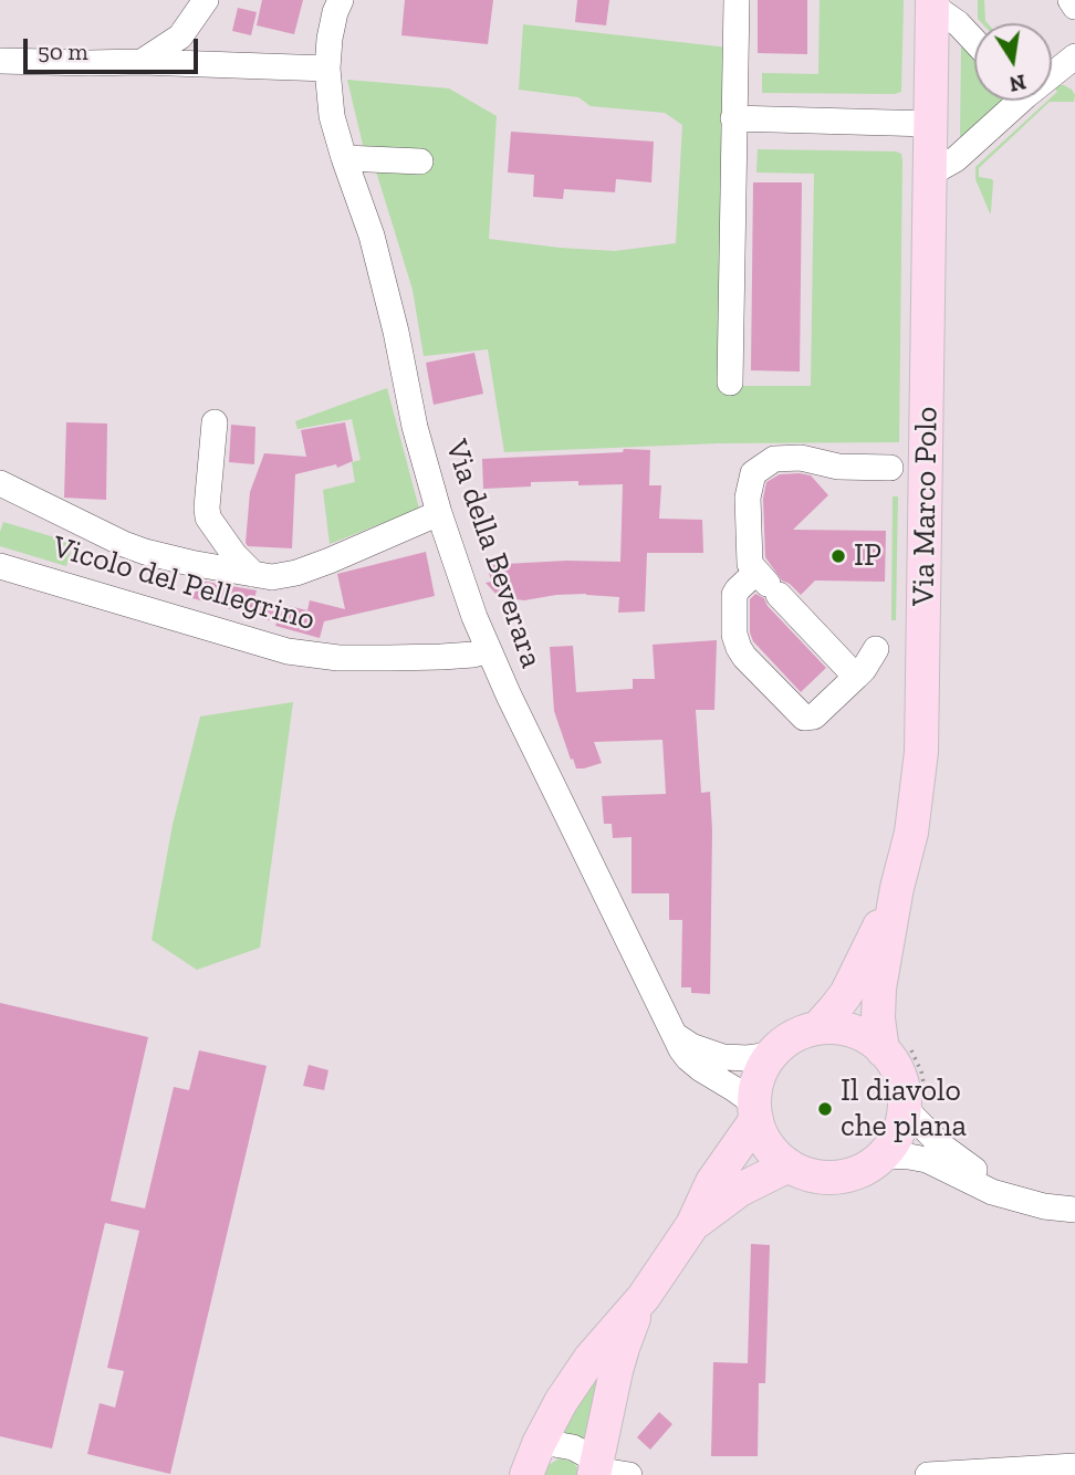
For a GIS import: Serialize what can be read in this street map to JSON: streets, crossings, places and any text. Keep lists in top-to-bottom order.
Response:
{
  "streets": {
    "main road": ["Via Marco Polo"],
    "street": ["Via della Beverara", "Vicolo del Pellegrino"]
  },
  "crossings": [
    ["Via Marco Polo", "Via della Beverara"],
    ["Via della Beverara", "Vicolo del Pellegrino"]
  ],
  "places": ["IP", "Il diavolo che plana"],
  "scale_bar": "50 m",
  "north": "bottom"
}
